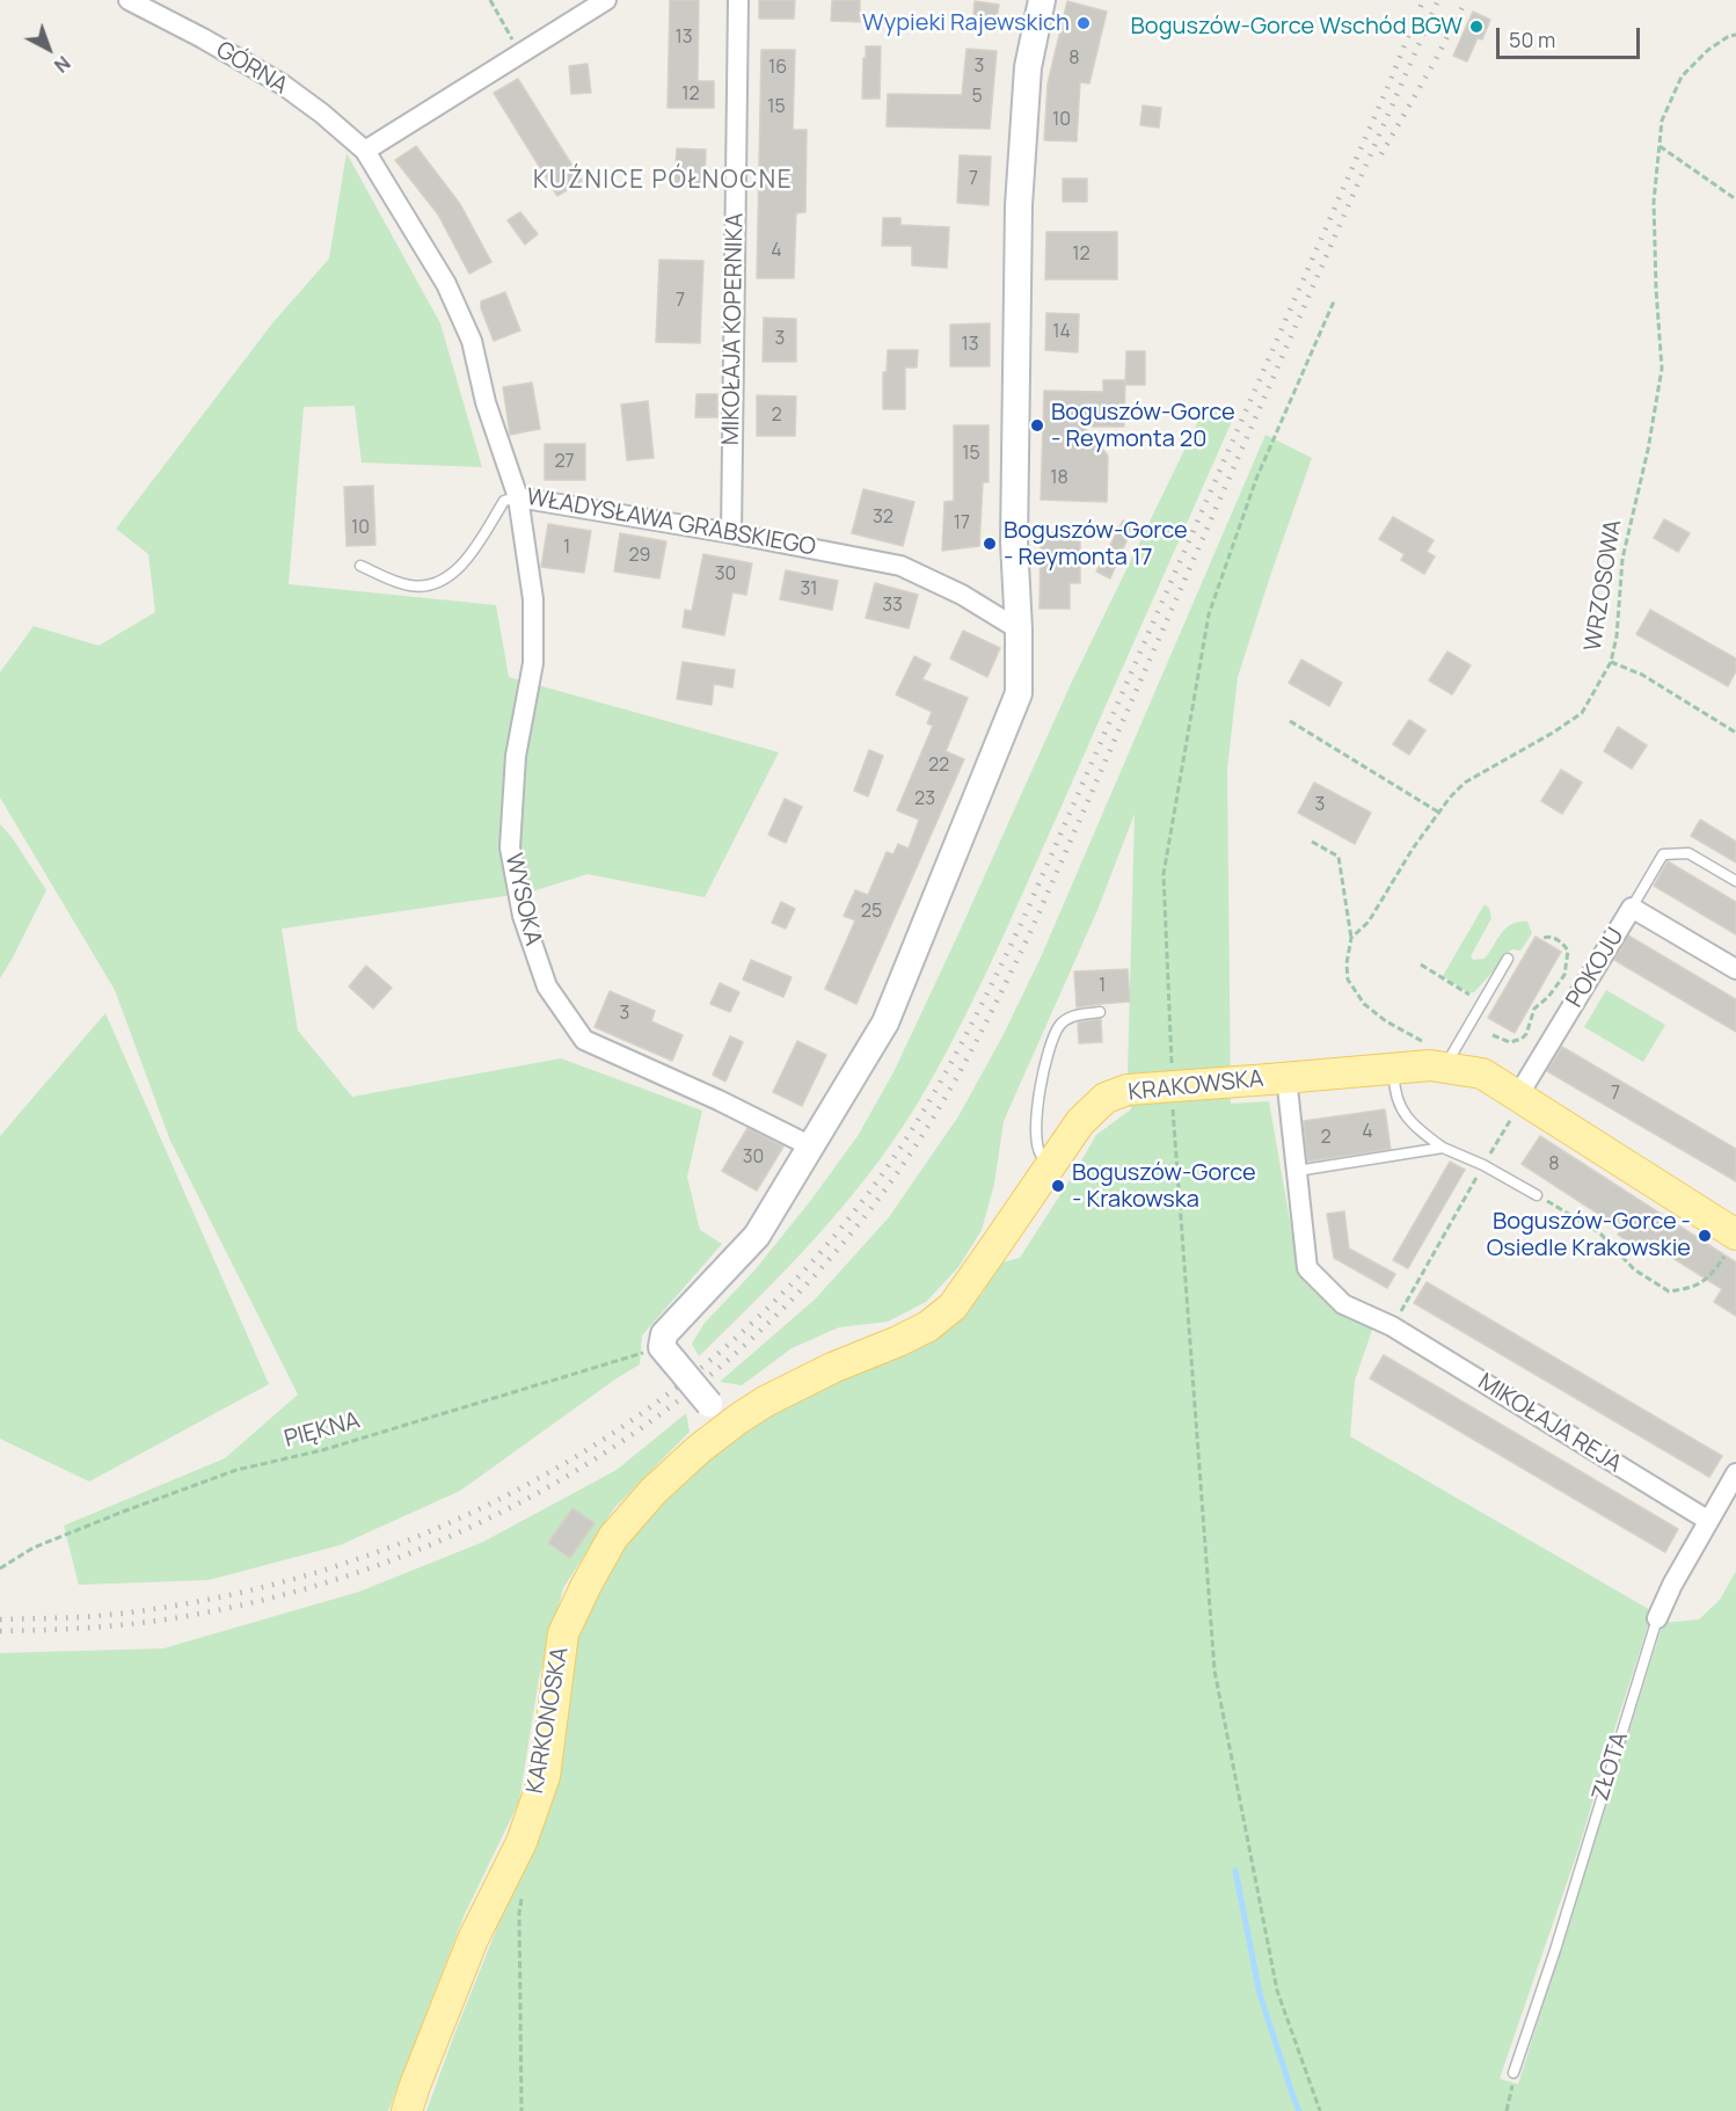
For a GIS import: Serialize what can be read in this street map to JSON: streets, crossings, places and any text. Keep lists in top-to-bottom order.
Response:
{
  "streets": {
    "main road": ["KRAKOWSKA", "KARKONOSKA"],
    "street": [
      "GÓRNA",
      "MIKOŁAJA KOPERNIKA",
      "WŁADYSŁAWA GRABSKIEGO",
      "WYSOKA",
      "POKOJU",
      "MIKOŁAJA REJA",
      "ZŁOTA"
    ],
    "path": ["WRZOSOWA", "PIĘKNA"]
  },
  "crossings": [
    ["GÓRNA", "WŁADYSŁAWA GRABSKIEGO"],
    ["MIKOŁAJA KOPERNIKA", "WŁADYSŁAWA GRABSKIEGO"],
    ["WŁADYSŁAWA GRABSKIEGO", "WYSOKA"],
    ["POKOJU", "KRAKOWSKA"],
    ["KRAKOWSKA", "MIKOŁAJA REJA"],
    ["KRAKOWSKA", "KARKONOSKA"],
    ["MIKOŁAJA REJA", "ZŁOTA"]
  ],
  "districts": ["KUŹNICE PÓŁNOCNE"],
  "places": [
    "Wypieki Rajewskich",
    "Boguszów-Gorce Wschód BGW",
    "Boguszów-Gorce - Reymonta 20",
    "Boguszów-Gorce - Reymonta 17",
    "Boguszów-Gorce - Krakowska",
    "Boguszów-Gorce - Osiedle Krakowskie"
  ],
  "house_numbers": [
    "13",
    "8",
    "3",
    "16",
    "12",
    "5",
    "15",
    "10",
    "7",
    "4",
    "12",
    "7",
    "14",
    "3",
    "13",
    "2",
    "15",
    "27",
    "18",
    "32",
    "17",
    "10",
    "1",
    "29",
    "30",
    "31",
    "33",
    "22",
    "23",
    "3",
    "25",
    "1",
    "3",
    "7",
    "4",
    "2",
    "30",
    "8"
  ],
  "scale_bar": "50 m",
  "north": "bottom right"
}
